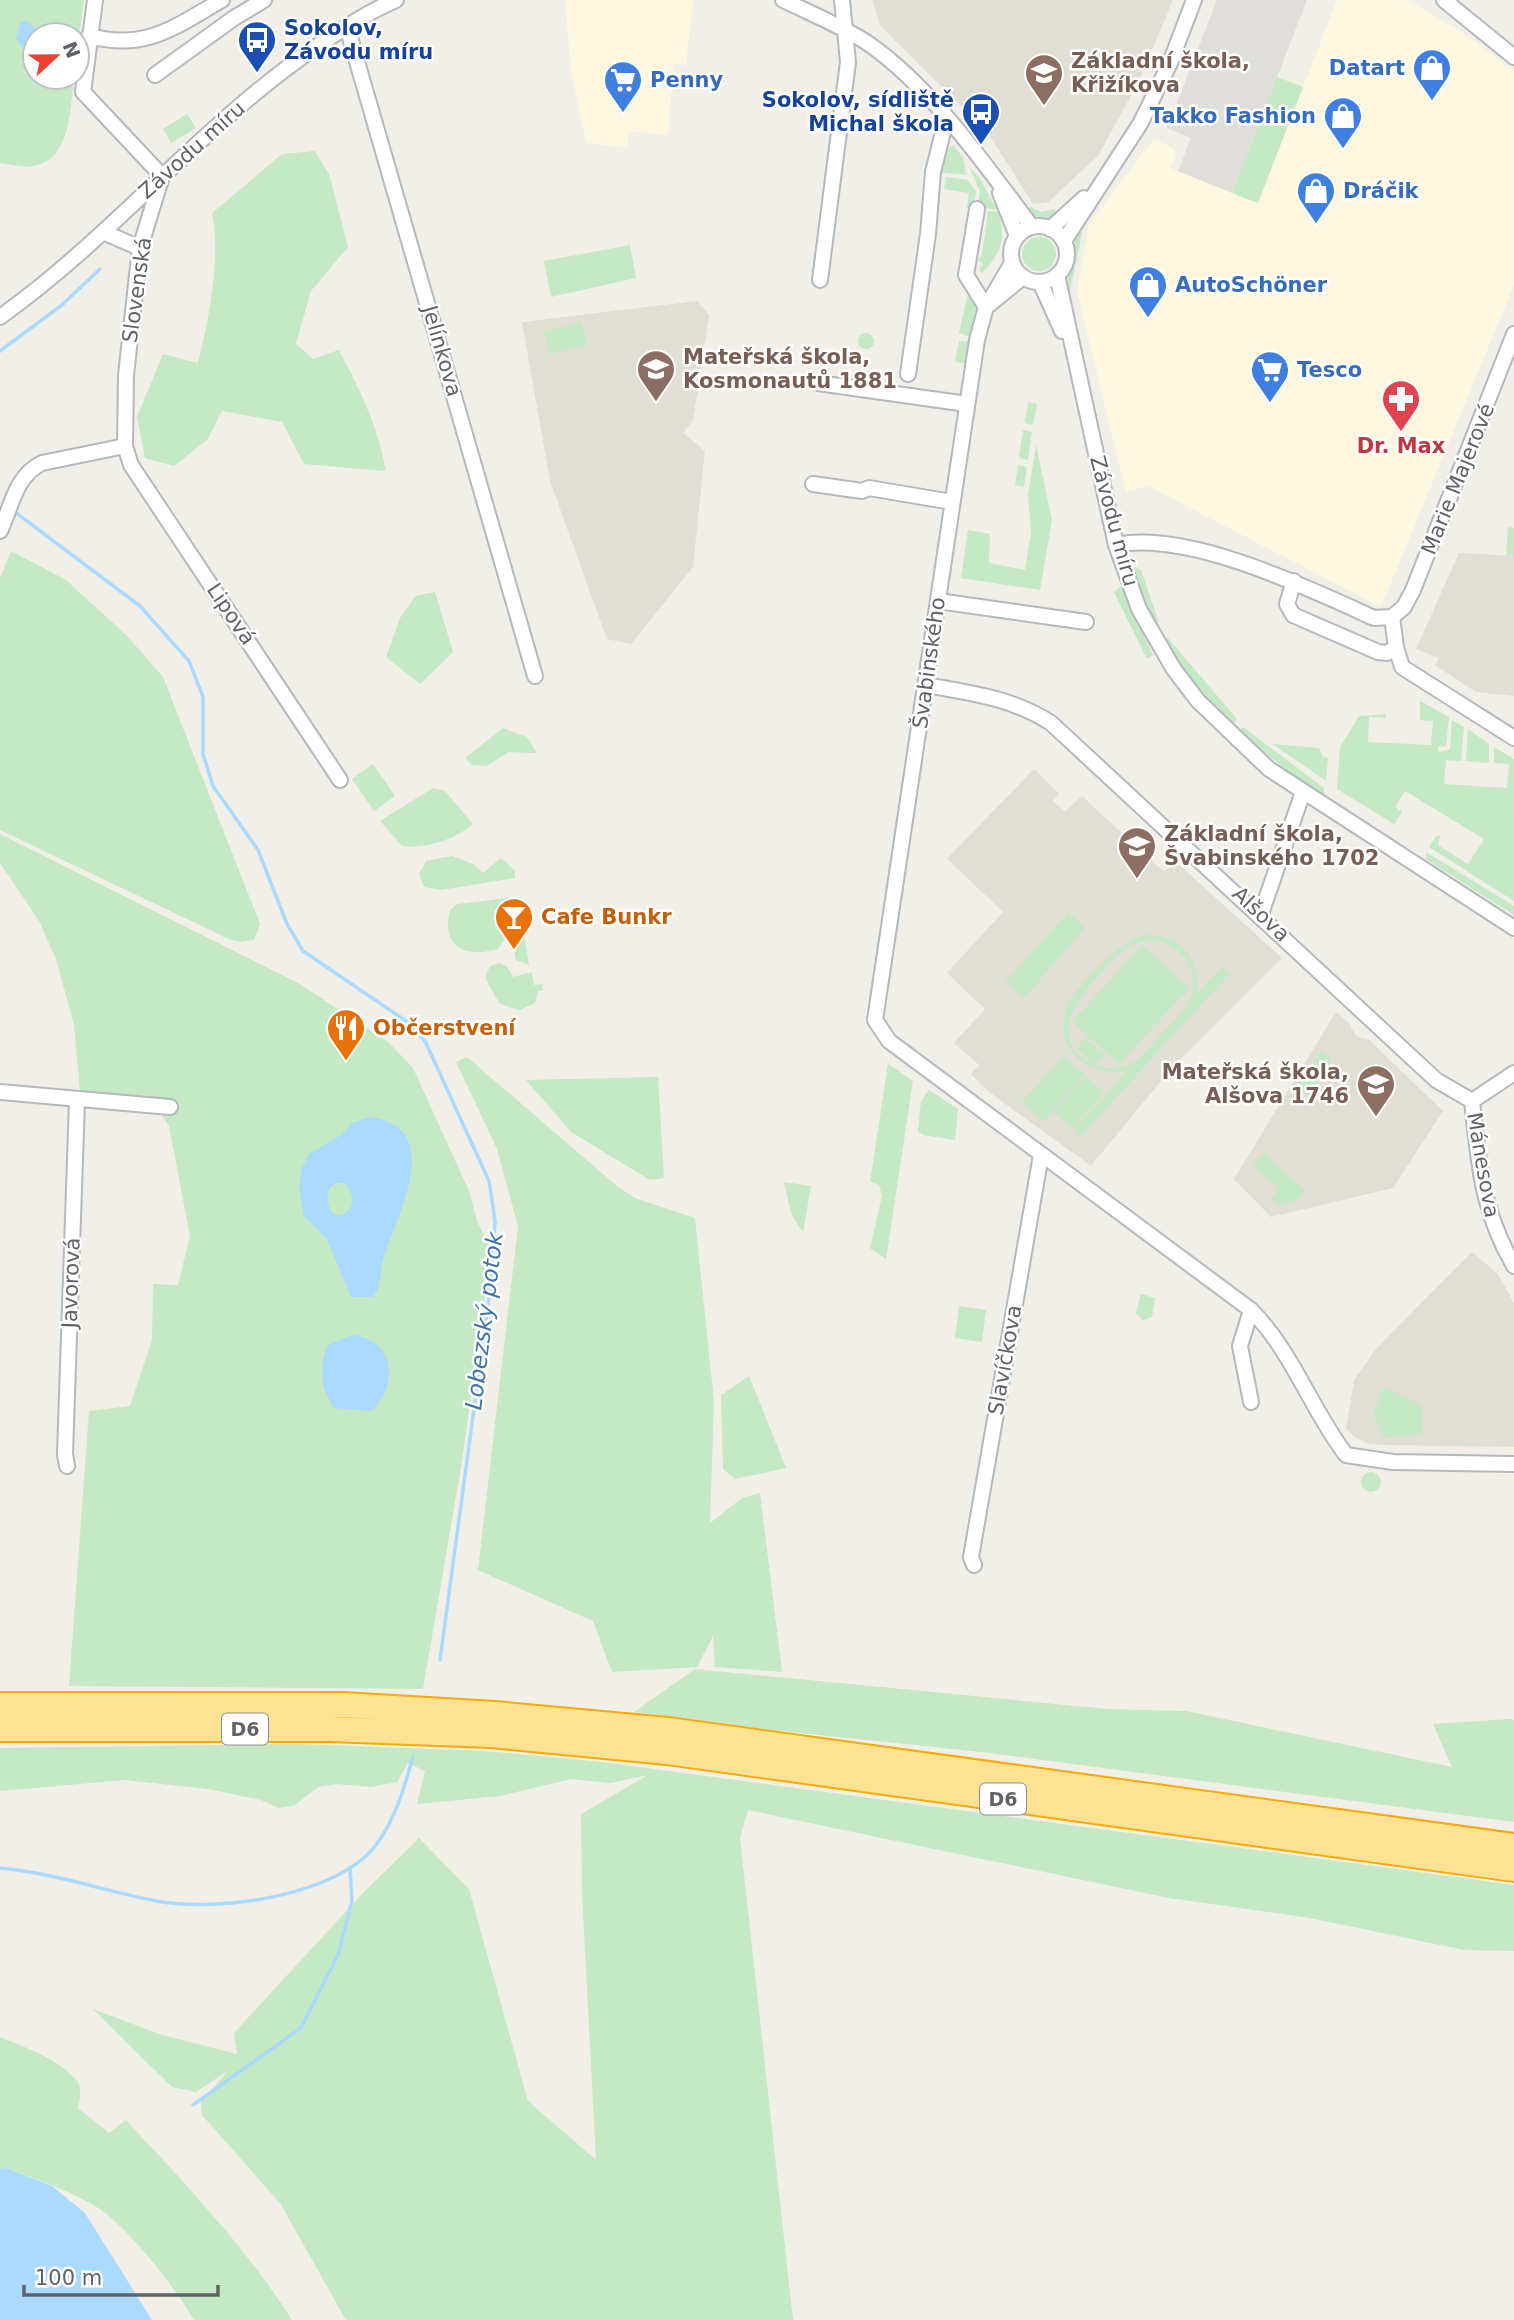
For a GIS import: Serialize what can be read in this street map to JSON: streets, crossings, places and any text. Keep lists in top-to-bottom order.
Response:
{
  "streets": {
    "highway": ["D6"],
    "street": [
      "Závodu míru",
      "Slovenská",
      "Jelínkova",
      "Marie Majerové",
      "Lipová",
      "Švabinského",
      "Alšova",
      "Mánesova",
      "Javorová",
      "Slavíčkova"
    ]
  },
  "crossings": [
    ["Závodu míru", "Slovenská"],
    ["Závodu míru", "Jelínkova"],
    ["Závodu míru", "Švabinského"],
    ["Slovenská", "Lipová"],
    ["Švabinského", "Alšova"],
    ["Švabinského", "Slavíčkova"],
    ["Alšova", "Mánesova"]
  ],
  "water": ["Lobezský potok"],
  "places": {
    "bus stop": ["Sokolov, Závodu míru", "Sokolov, sídliště Michal škola"],
    "shop": [
      "Datart",
      "Takko Fashion",
      "Dráčik",
      "AutoSchöner"
    ],
    "school or university": [
      "Základní škola, Křižíkova",
      "Mateřská škola, Kosmonautů 1881",
      "Základní škola, Švabinského 1702",
      "Mateřská škola, Alšova 1746"
    ],
    "supermarket": ["Penny", "Tesco"],
    "pharmacy": ["Dr. Max"],
    "bar": ["Cafe Bunkr"],
    "restaurant": ["Občerstvení"]
  },
  "scale_bar": "100 m",
  "north": "right"
}
